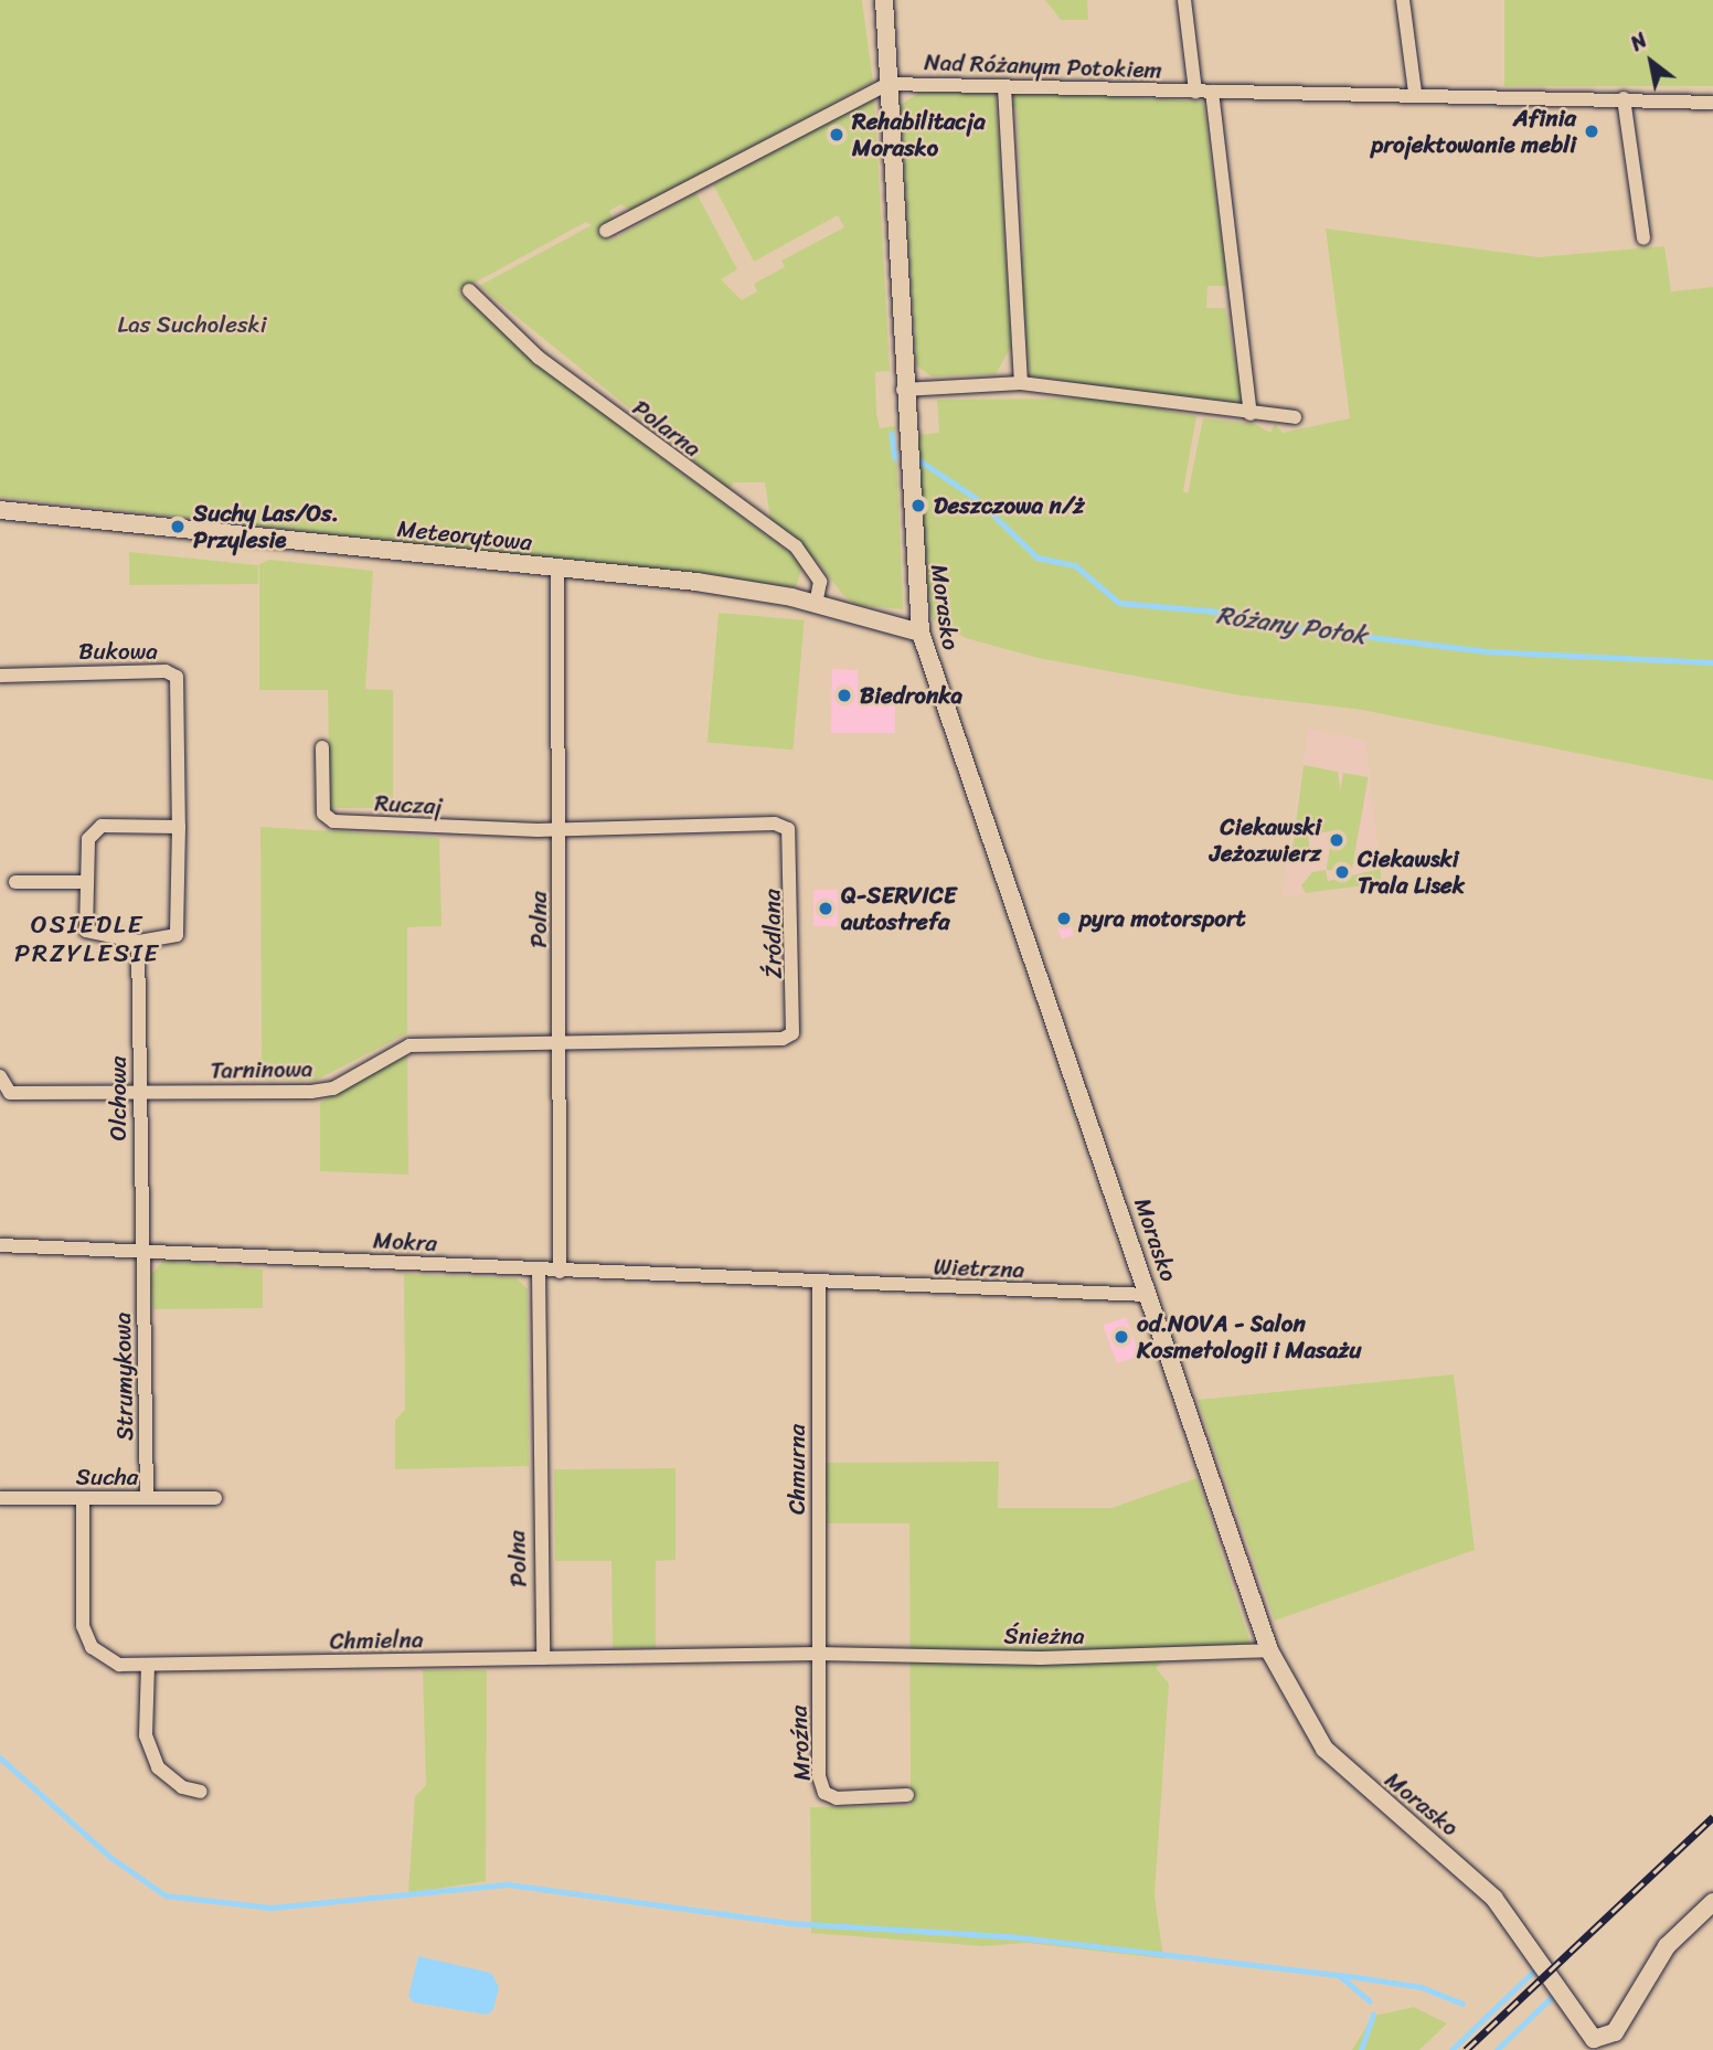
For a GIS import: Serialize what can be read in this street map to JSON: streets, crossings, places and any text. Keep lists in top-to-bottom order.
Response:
{
  "streets": {
    "street": [
      "Nad Różanym Potokiem",
      "Polarna",
      "Meteorytowa",
      "Morasko",
      "Bukowa",
      "Ruczaj",
      "Polna",
      "Źródlana",
      "Tarninowa",
      "Olchowa",
      "Mokra",
      "Wietrzna",
      "Strumykowa",
      "Chmurna",
      "Sucha",
      "Śnieżna",
      "Chmielna",
      "Mroźna"
    ]
  },
  "crossings": [
    ["Nad Różanym Potokiem", "Morasko"],
    ["Polarna", "Meteorytowa"],
    ["Meteorytowa", "Morasko"],
    ["Meteorytowa", "Polna"],
    ["Morasko", "Wietrzna"],
    ["Morasko", "Śnieżna"],
    ["Ruczaj", "Polna"],
    ["Ruczaj", "Źródlana"],
    ["Polna", "Źródlana"],
    ["Polna", "Tarninowa"],
    ["Polna", "Mokra"],
    ["Polna", "Chmielna"],
    ["Źródlana", "Tarninowa"],
    ["Tarninowa", "Olchowa"],
    ["Olchowa", "Mokra"],
    ["Olchowa", "Strumykowa"],
    ["Mokra", "Wietrzna"],
    ["Mokra", "Strumykowa"],
    ["Mokra", "Chmurna"],
    ["Wietrzna", "Chmurna"],
    ["Strumykowa", "Sucha"],
    ["Chmurna", "Śnieżna"],
    ["Chmurna", "Chmielna"],
    ["Chmurna", "Mroźna"],
    ["Sucha", "Chmielna"],
    ["Śnieżna", "Chmielna"],
    ["Śnieżna", "Mroźna"],
    ["Chmielna", "Mroźna"]
  ],
  "districts": ["OSIEDLE PRZYLESIE"],
  "water": ["Różany Potok"],
  "parks": ["Las Sucholeski"],
  "places": [
    "Afinia projektowanie mebli",
    "Rehabilitacja Morasko",
    "Deszczowa n/ż",
    "Suchy Las/Os. Przylesie",
    "Biedronka",
    "Ciekawski Jeżozwierz",
    "Ciekawski Trala Lisek",
    "Q-SERVICE autostrefa",
    "pyra motorsport",
    "od.NOVA - Salon Kosmetologii i Masażu"
  ],
  "north": "top left"
}
